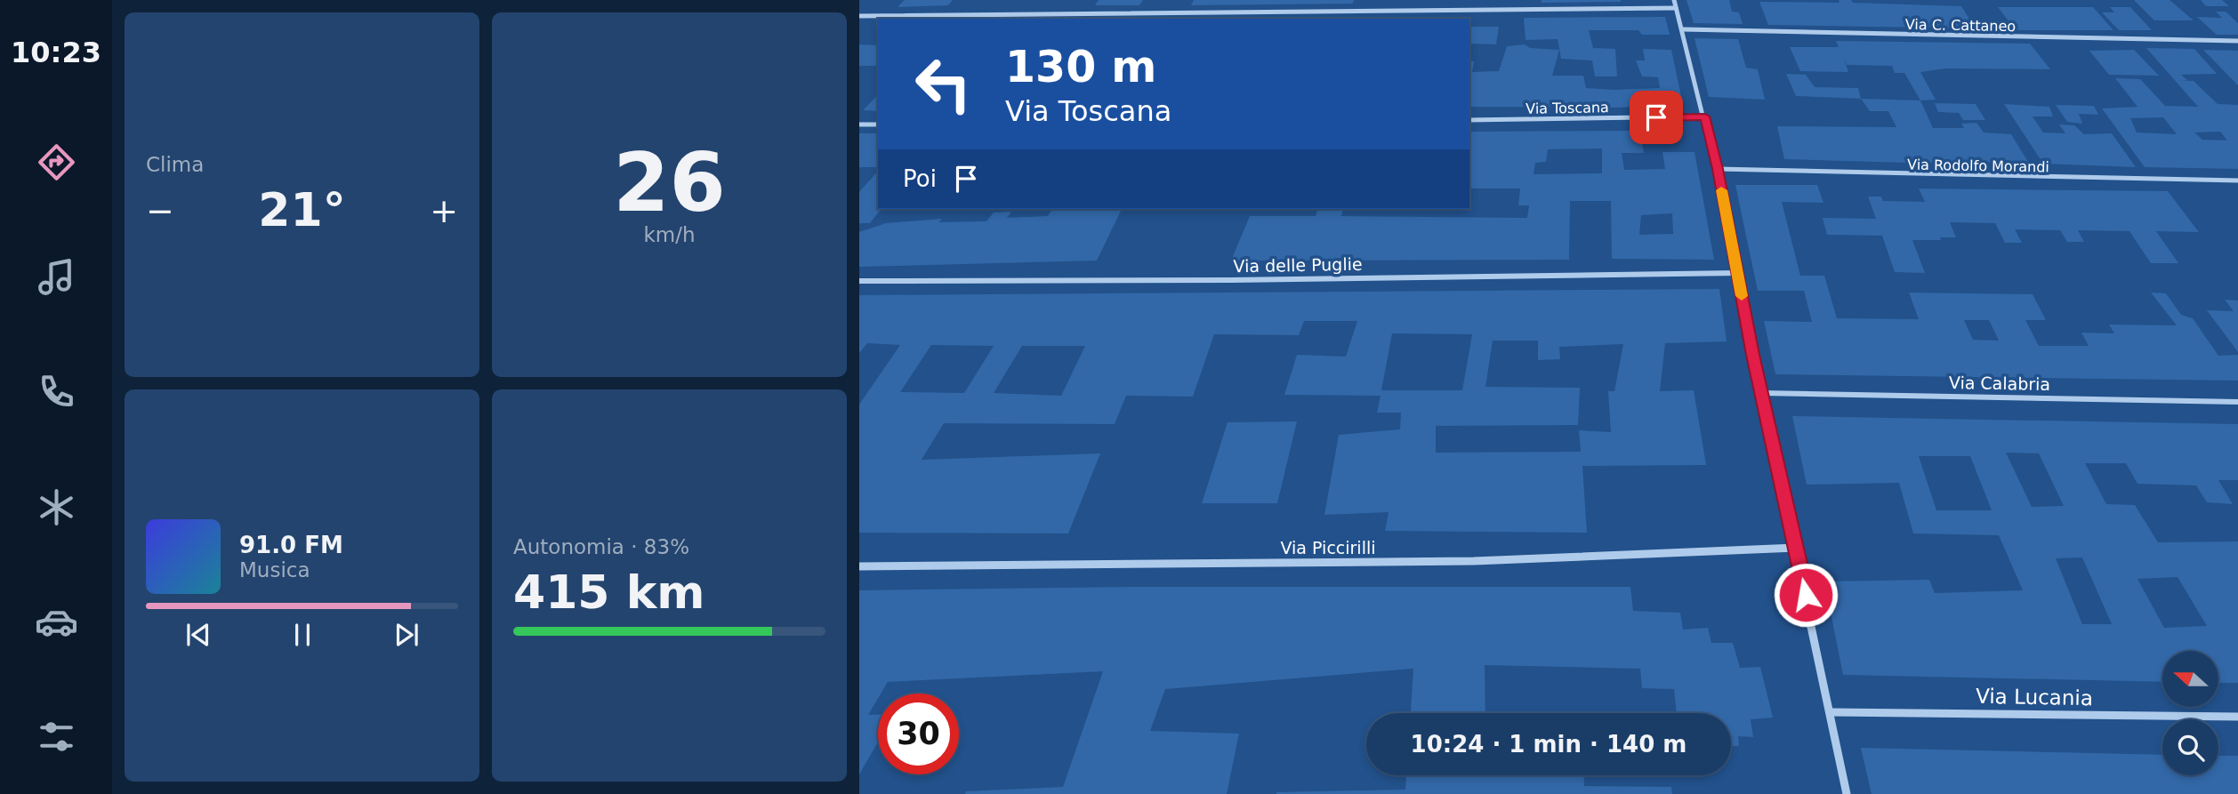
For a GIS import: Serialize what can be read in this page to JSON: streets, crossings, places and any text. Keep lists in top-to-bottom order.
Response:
{
  "streets": {
    "street": [
      "Via C. Cattaneo",
      "Via Toscana",
      "Via Rodolfo Morandi",
      "Via delle Puglie",
      "Via Calabria",
      "Via Piccirilli",
      "Via Lucania"
    ]
  },
  "north": "left",
  "page": {
    "tabs": "10:23",
    "tile": [
      "Clima",
      ["26", "km/h"],
      ["Autonomia · 83%", "415 km"]
    ],
    "turn": ["130 m", "Via Toscana"],
    "then": "Poi",
    "heat": ["−", "21°", "+"],
    "song": ["91.0 FM", "Musica"],
    "limit": "30",
    "trip": "10:24 · 1 min · 140 m"
  }
}
